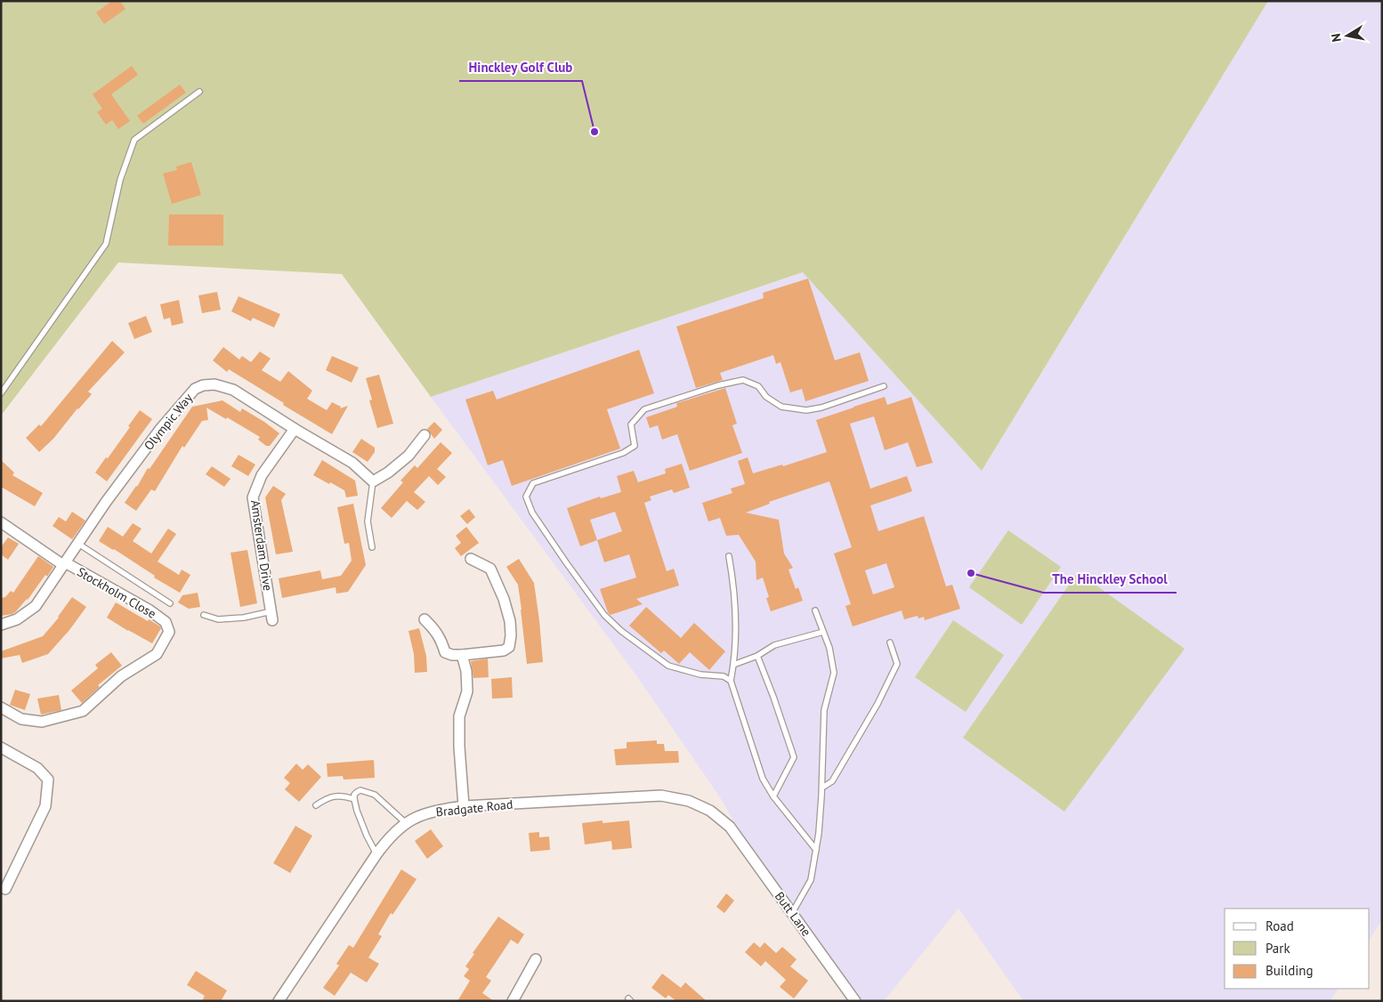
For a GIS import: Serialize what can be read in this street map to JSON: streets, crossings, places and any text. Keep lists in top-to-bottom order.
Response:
{
  "streets": {
    "street": [
      "Olympic Way",
      "Amsterdam Drive",
      "Stockholm Close",
      "Bradgate Road",
      "Butt Lane"
    ]
  },
  "crossings": [
    ["Olympic Way", "Amsterdam Drive"],
    ["Olympic Way", "Stockholm Close"],
    ["Bradgate Road", "Butt Lane"]
  ],
  "places": ["Hinckley Golf Club", "The Hinckley School"],
  "legend": ["Road", "Park", "Building"],
  "north": "left"
}
